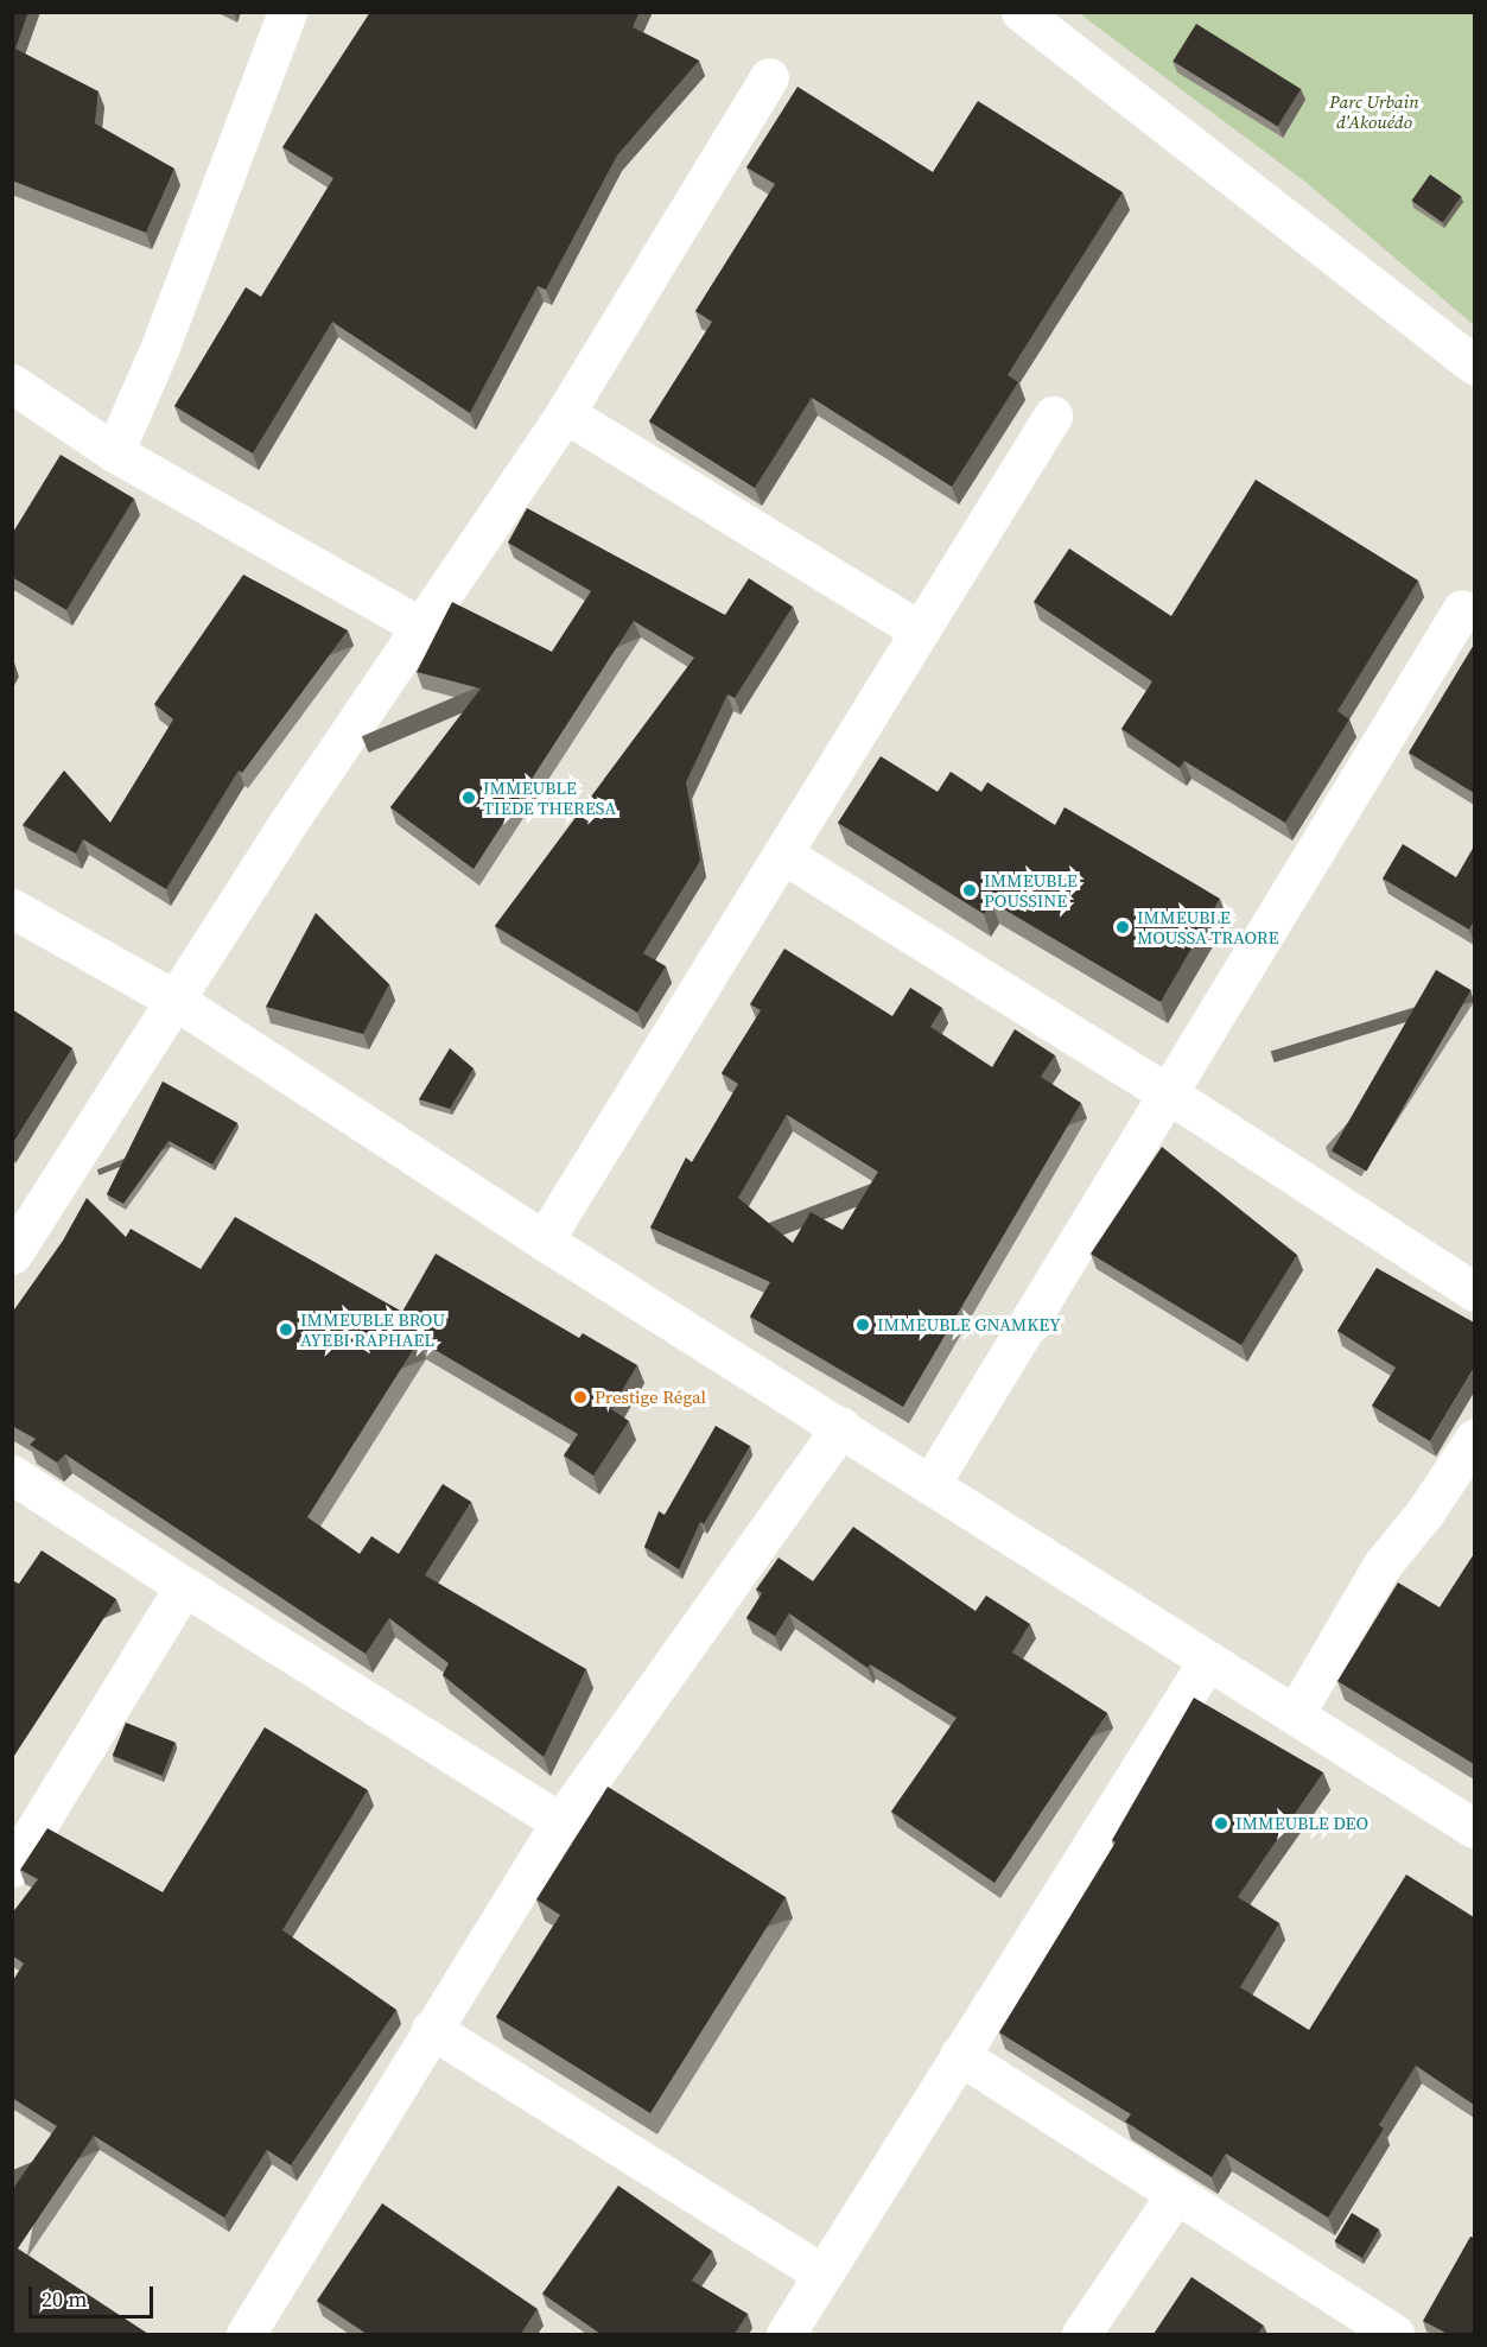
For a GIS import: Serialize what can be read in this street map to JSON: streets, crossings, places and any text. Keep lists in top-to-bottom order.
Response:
{
  "parks": ["Parc Urbain d'Akouédo"],
  "places": [
    "IMMEUBLE TIEDE THERESA",
    "IMMEUBLE POUSSINE",
    "IMMEUBLE MOUSSA TRAORE",
    "IMMEUBLE GNAMKEY",
    "IMMEUBLE BROU AYEBI RAPHAEL",
    "Prestige Régal",
    "IMMEUBLE DEO"
  ],
  "scale_bar": "20 m"
}
